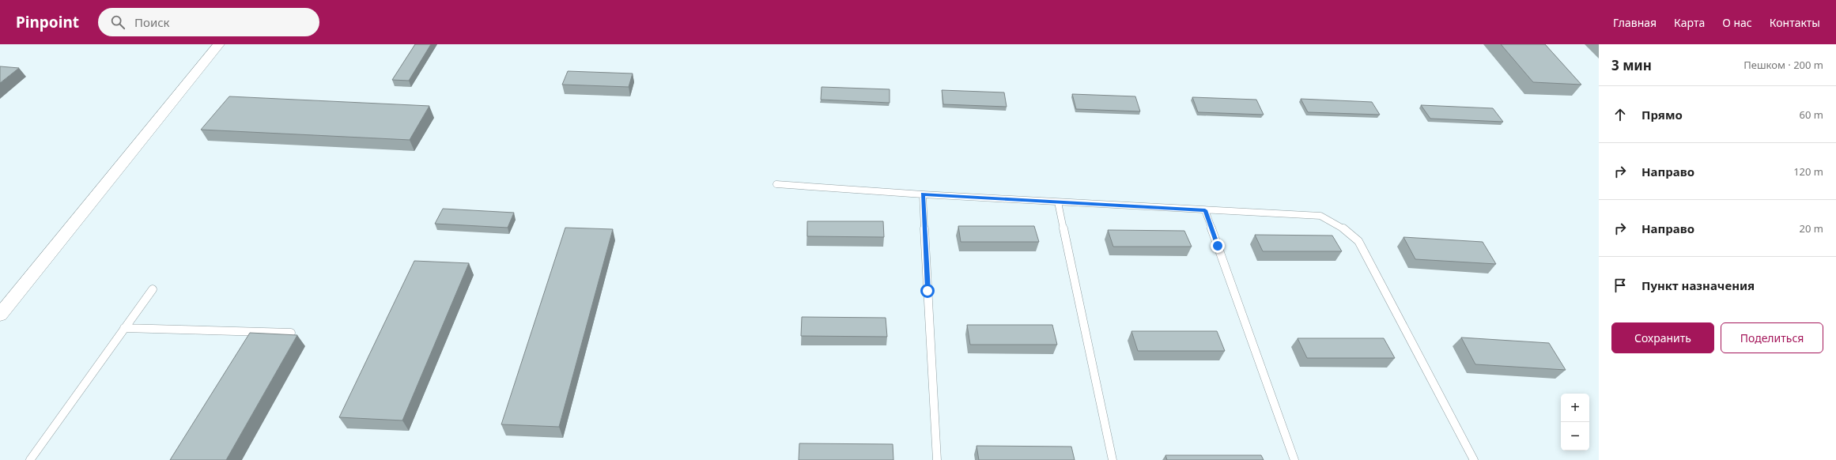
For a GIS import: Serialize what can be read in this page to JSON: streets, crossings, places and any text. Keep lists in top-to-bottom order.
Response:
{
  "page": {
    "header": "Pinpoint",
    "search": "Поиск",
    "nav": [
      "Главная",
      "Карта",
      "О нас",
      "Контакты"
    ],
    "heading": ["3 мин", "Пешком · 200 m"],
    "list": [
      ["Прямо", "60 m"],
      ["Направо", "120 m"],
      ["Направо", "20 m"],
      "Пункт назначения"
    ],
    "buttons": ["Сохранить", "Поделиться"],
    "map_buttons": ["+", "−"]
  }
}
